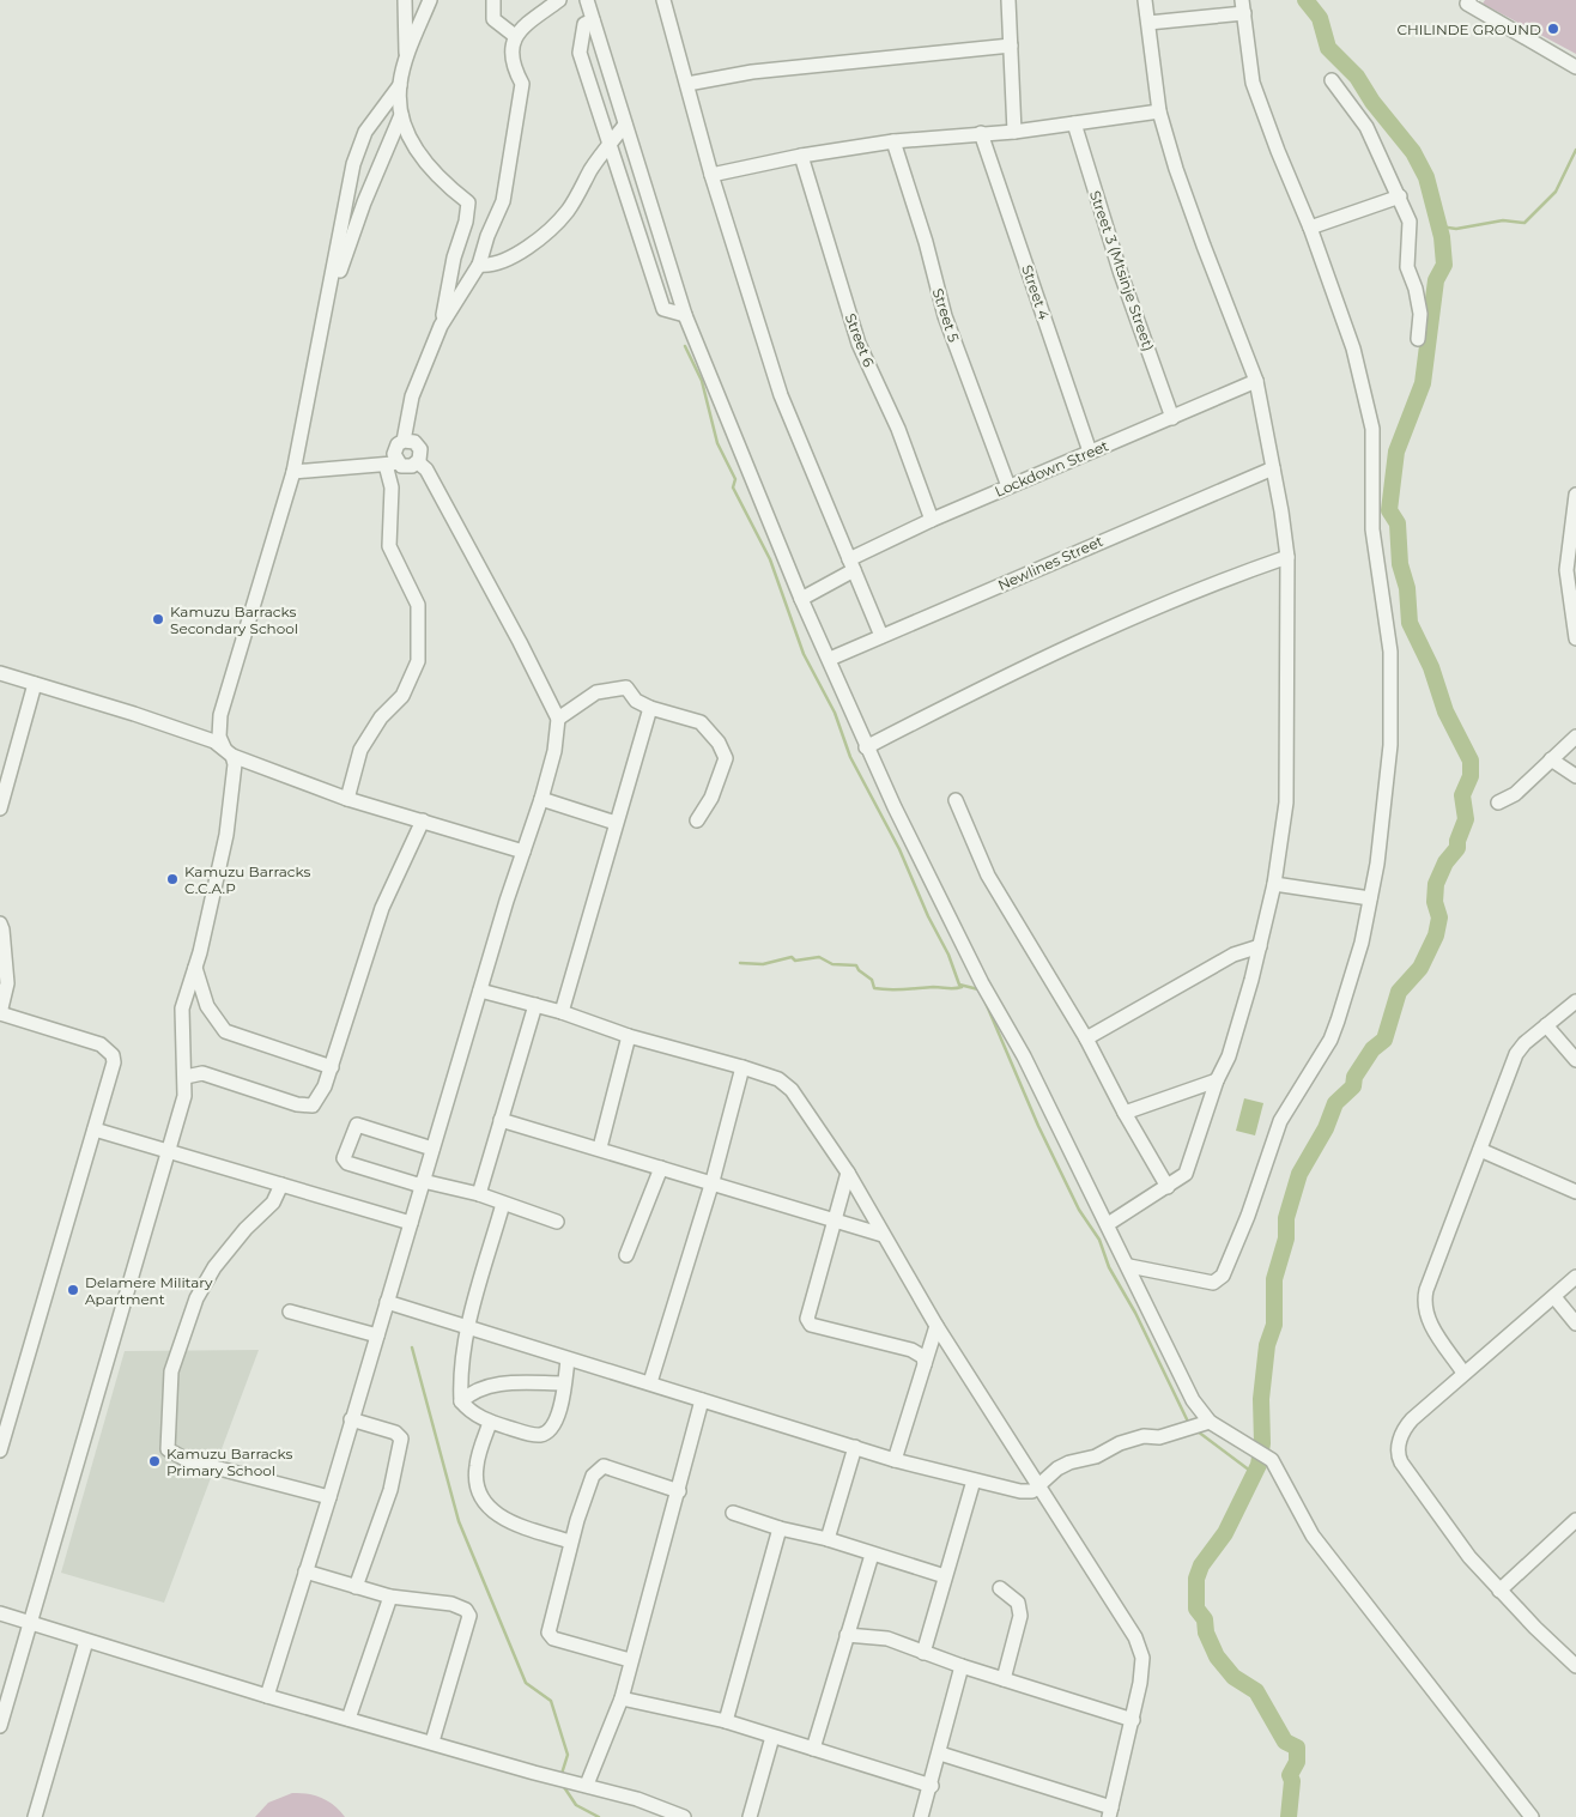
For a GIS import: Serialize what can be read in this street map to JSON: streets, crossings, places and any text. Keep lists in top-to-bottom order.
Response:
{
  "streets": {
    "street": [
      "Street 3 (Mtsinje Street)",
      "Street 4",
      "Street 5",
      "Street 6",
      "Lockdown Street",
      "Newlines Street"
    ]
  },
  "crossings": [
    ["Street 3 (Mtsinje Street)", "Lockdown Street"],
    ["Street 4", "Lockdown Street"],
    ["Street 5", "Lockdown Street"],
    ["Street 6", "Lockdown Street"]
  ],
  "places": [
    "CHILINDE GROUND",
    "Kamuzu Barracks Secondary School",
    "Kamuzu Barracks C.C.A.P",
    "Delamere Military Apartment",
    "Kamuzu Barracks Primary School"
  ]
}
